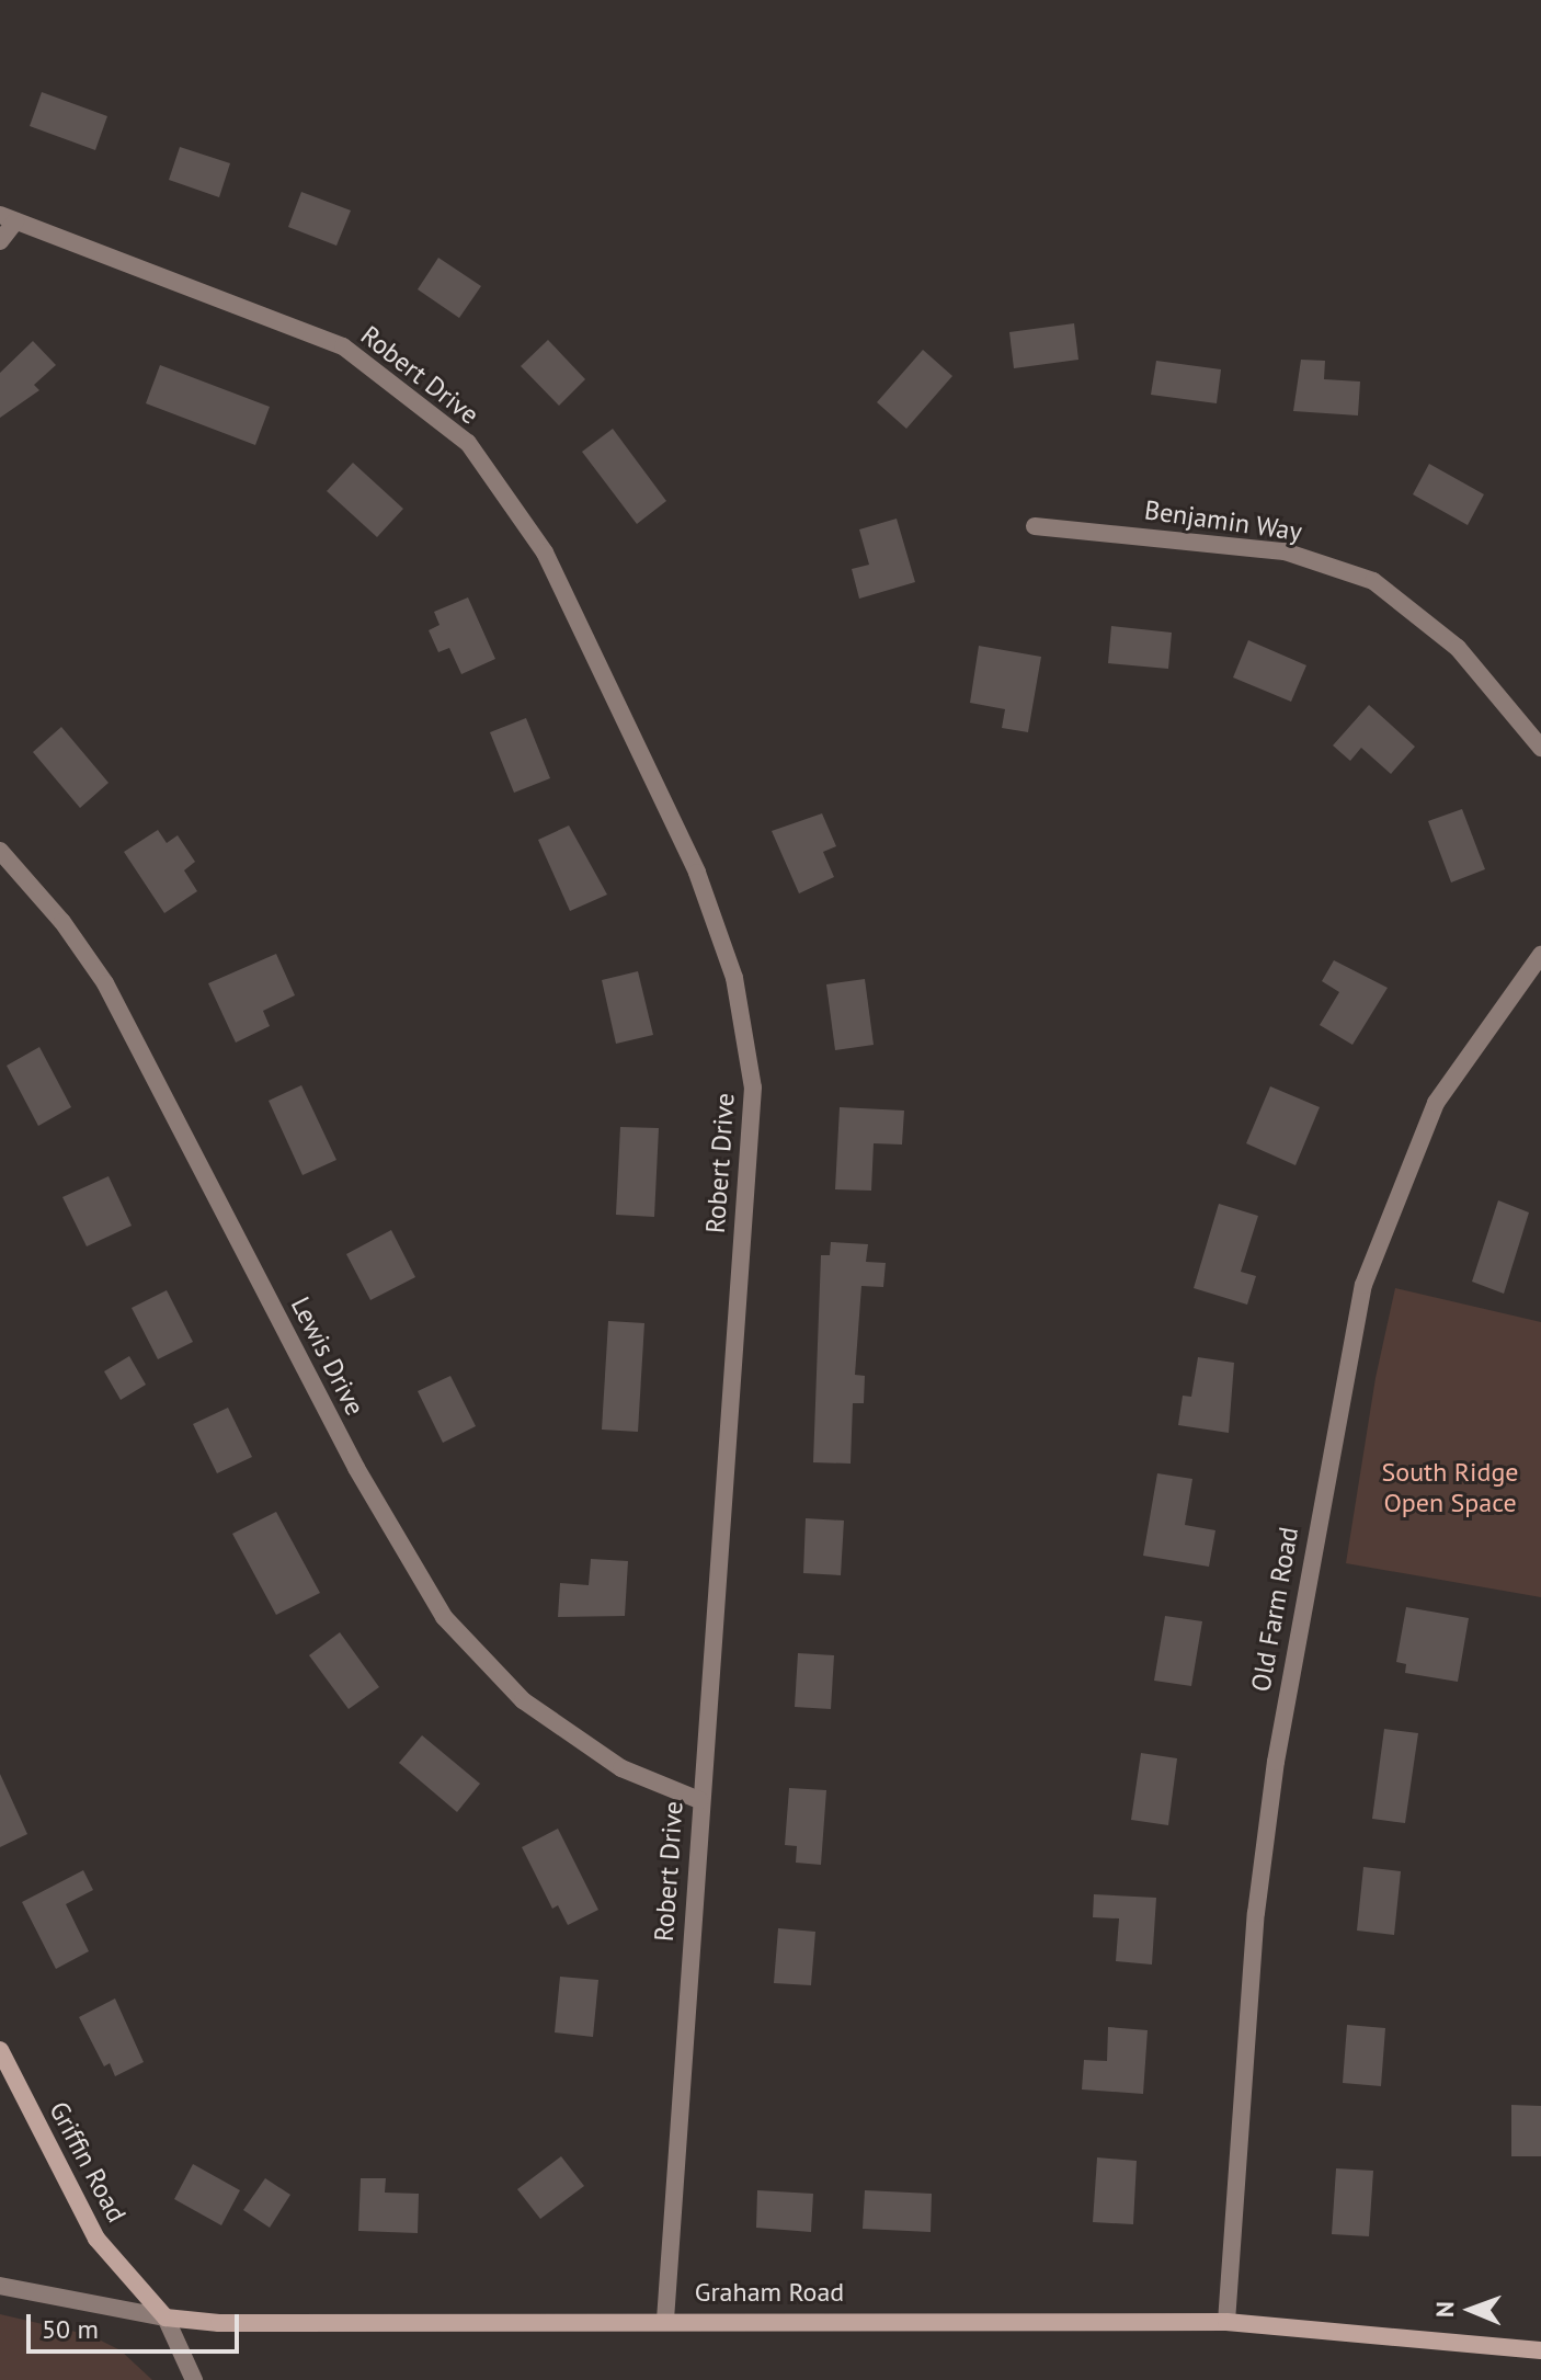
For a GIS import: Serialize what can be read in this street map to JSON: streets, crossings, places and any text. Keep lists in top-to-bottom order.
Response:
{
  "streets": {
    "street": [
      "Robert Drive",
      "Benjamin Way",
      "Lewis Drive",
      "Old Farm Road",
      "Griffin Road",
      "Graham Road"
    ]
  },
  "crossings": [
    ["Robert Drive", "Lewis Drive"],
    ["Robert Drive", "Graham Road"],
    ["Old Farm Road", "Graham Road"],
    ["Griffin Road", "Graham Road"]
  ],
  "parks": ["South Ridge Open Space"],
  "scale_bar": "50 m",
  "north": "left"
}
